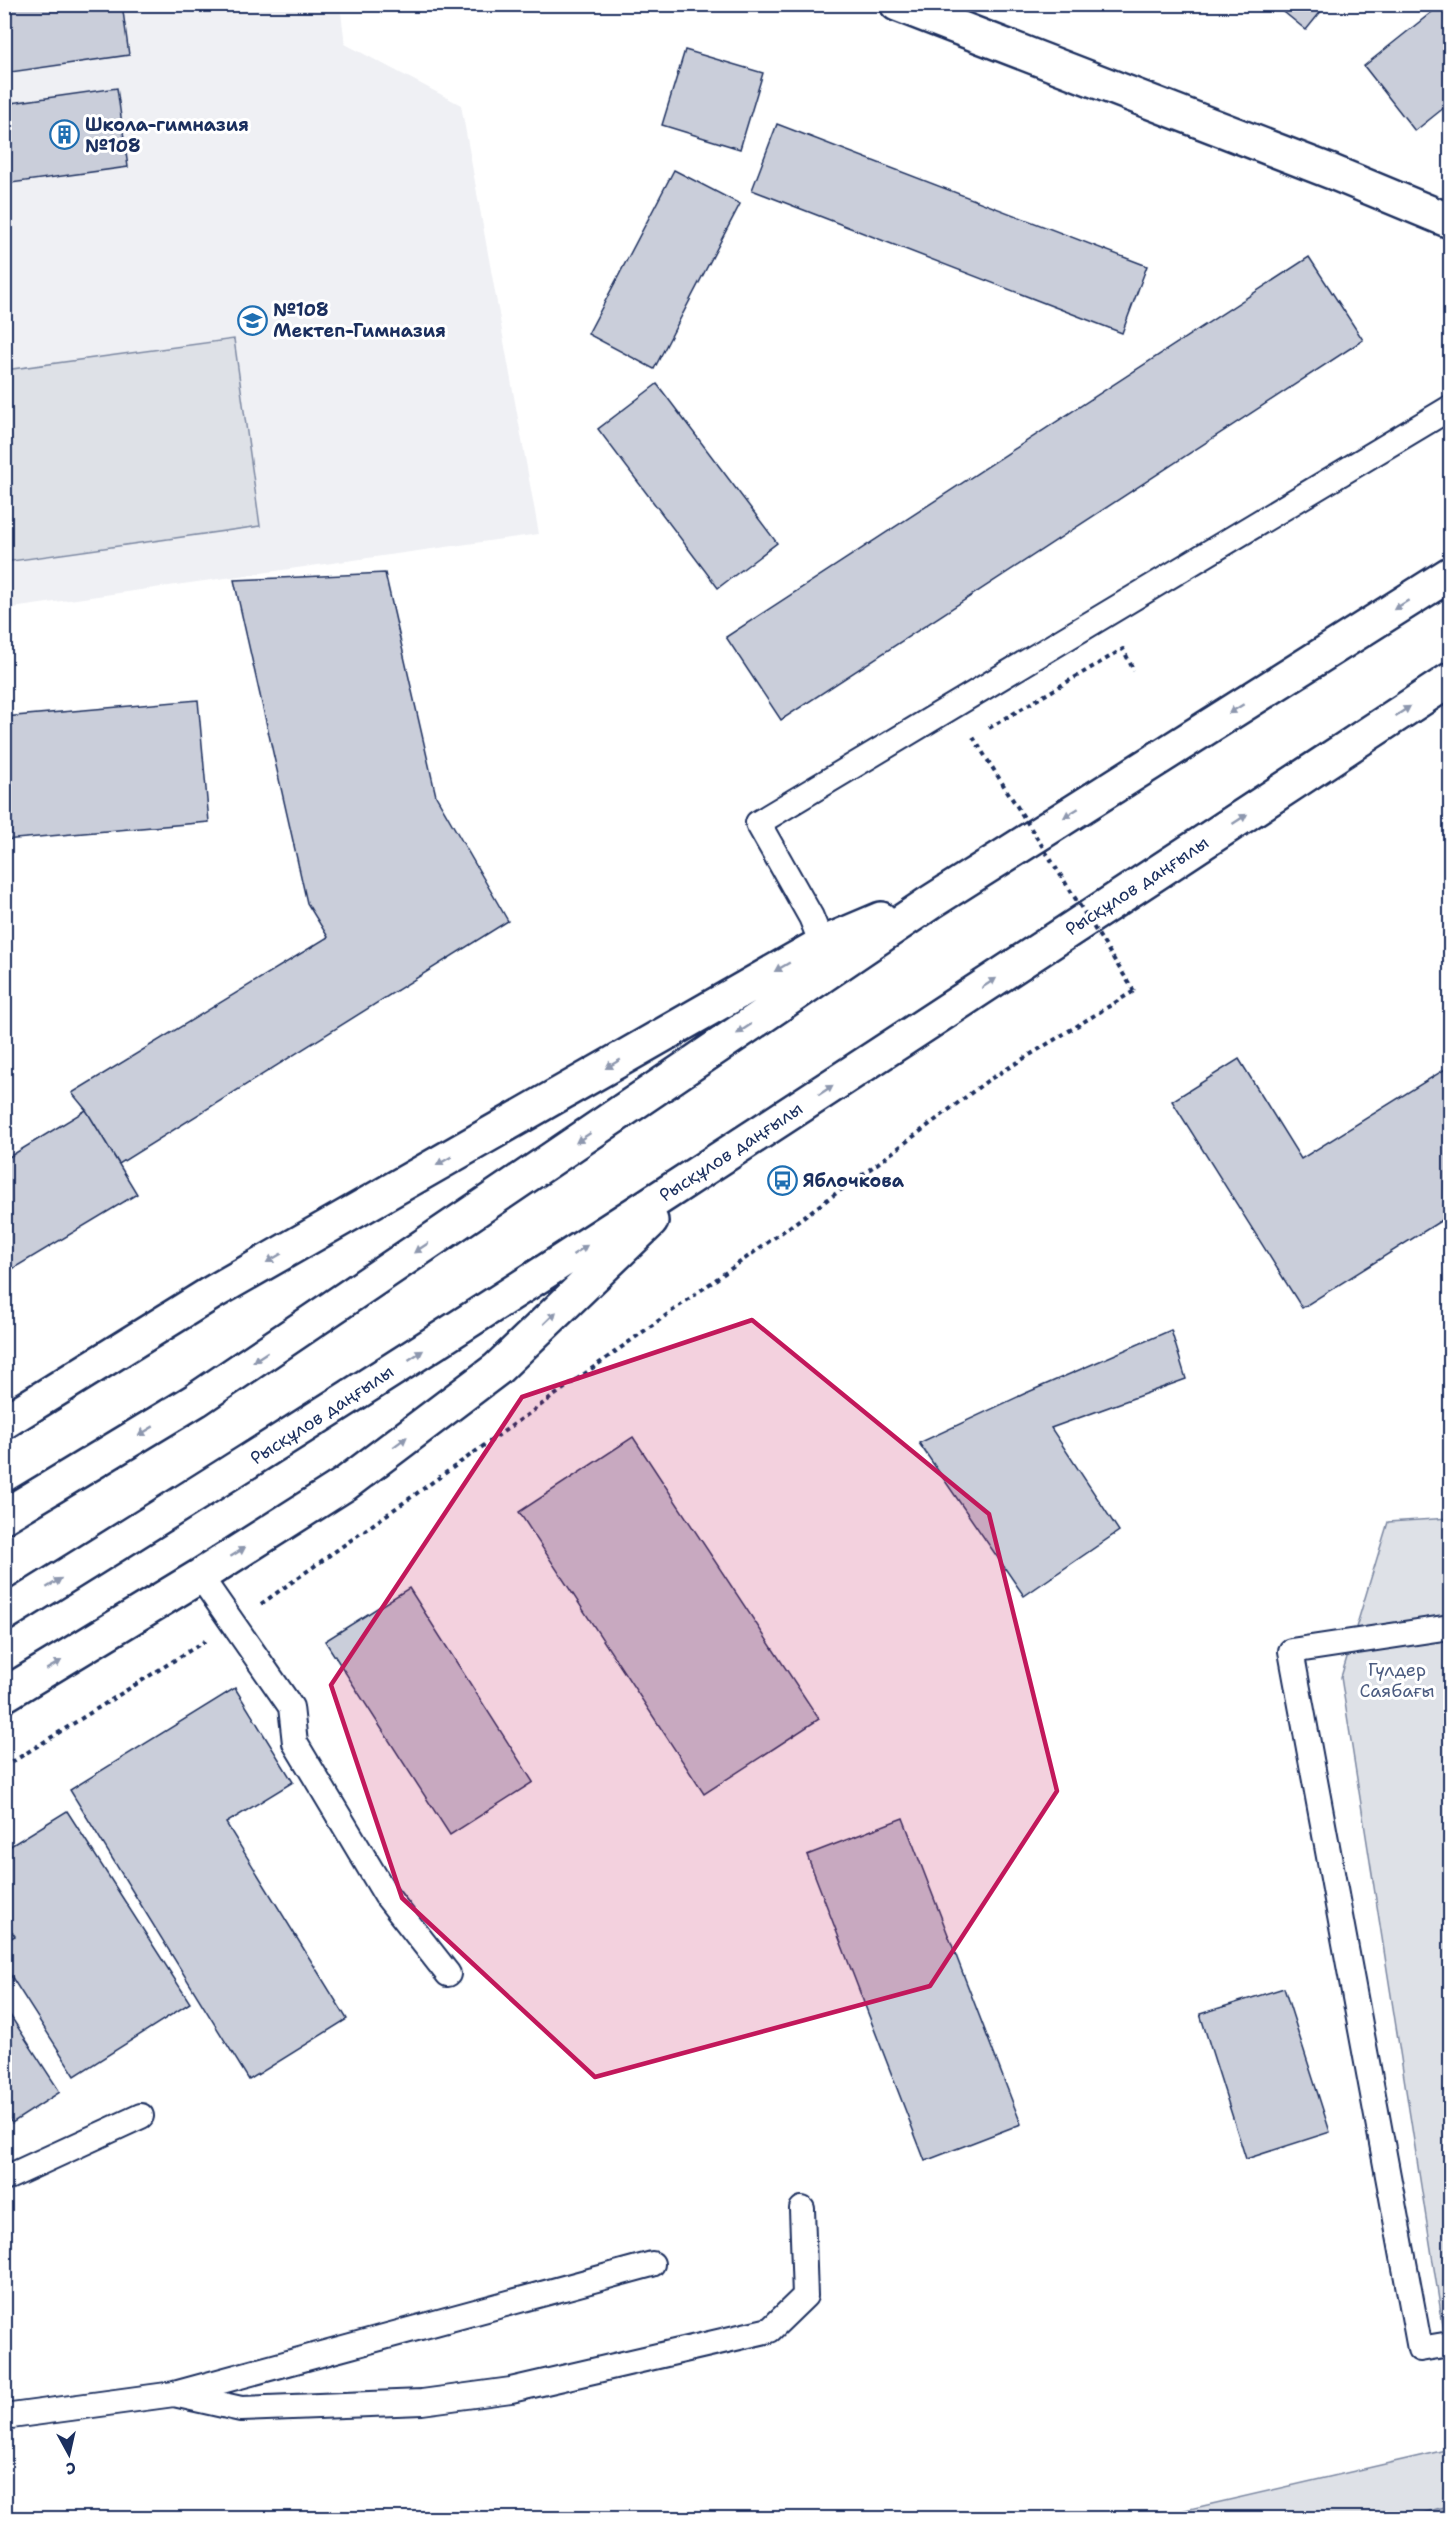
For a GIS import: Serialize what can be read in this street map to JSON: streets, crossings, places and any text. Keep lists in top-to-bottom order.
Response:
{
  "streets": {
    "main road": ["Рысқұлов даңғылы"]
  },
  "parks": ["Гүлдер Саябағы"],
  "places": {
    "building": ["Школа-гимназия №108"],
    "school or university": ["№108 Мектеп-Гимназия"],
    "bus stop": ["Яблочкова"]
  },
  "north": "bottom"
}
